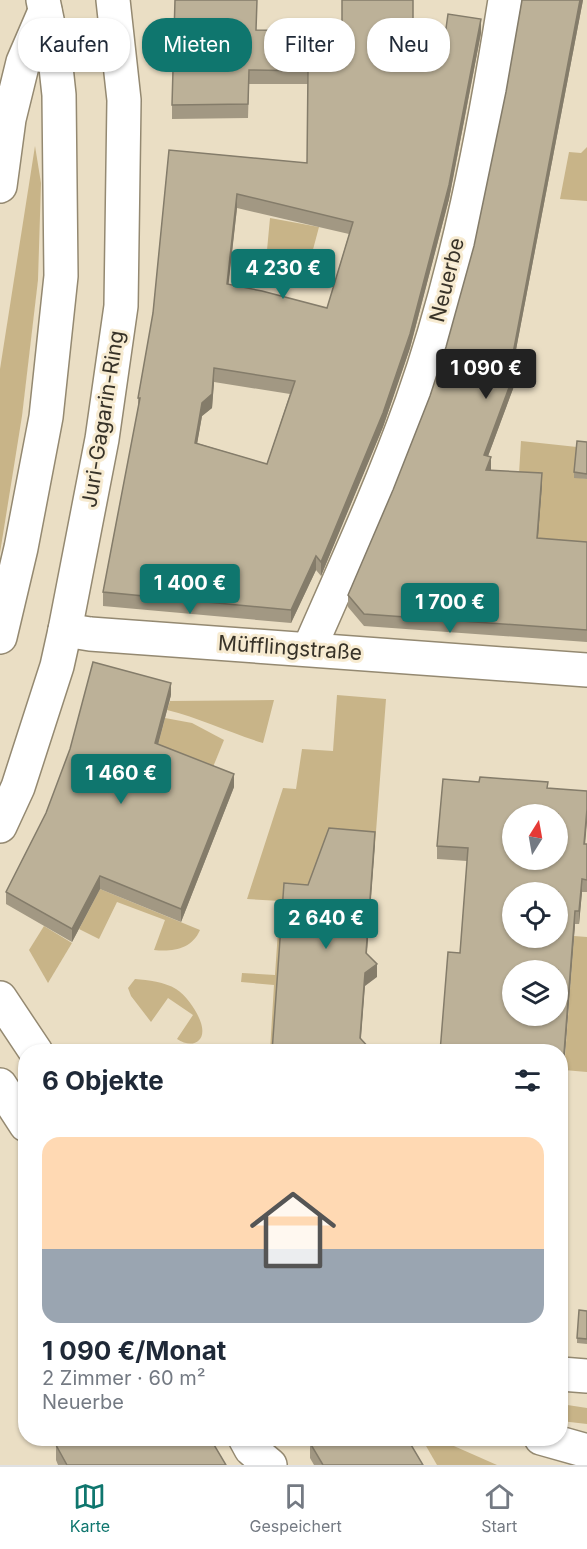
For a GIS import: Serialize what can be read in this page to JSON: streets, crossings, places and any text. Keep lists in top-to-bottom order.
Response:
{
  "streets": {
    "street": ["Neuerbe", "Juri-Gagarin-Ring", "Müfflingstraße"]
  },
  "crossings": [
    ["Neuerbe", "Müfflingstraße"],
    ["Juri-Gagarin-Ring", "Müfflingstraße"]
  ],
  "north": "top",
  "page": {
    "chip": [
      "Kaufen",
      "Mieten",
      "Filter",
      "Neu"
    ],
    "price": [
      "4 230 €",
      "1 090 €",
      "1 400 €",
      "1 700 €",
      "1 460 €",
      "2 640 €"
    ],
    "heading": "6 Objekte",
    "list": [
      {
        "name": "1 090 €/Monat",
        "note": "2 Zimmer · 60 m² · Neuerbe"
      }
    ],
    "tabs": ["Karte", "Gespeichert", "Start"]
  }
}
